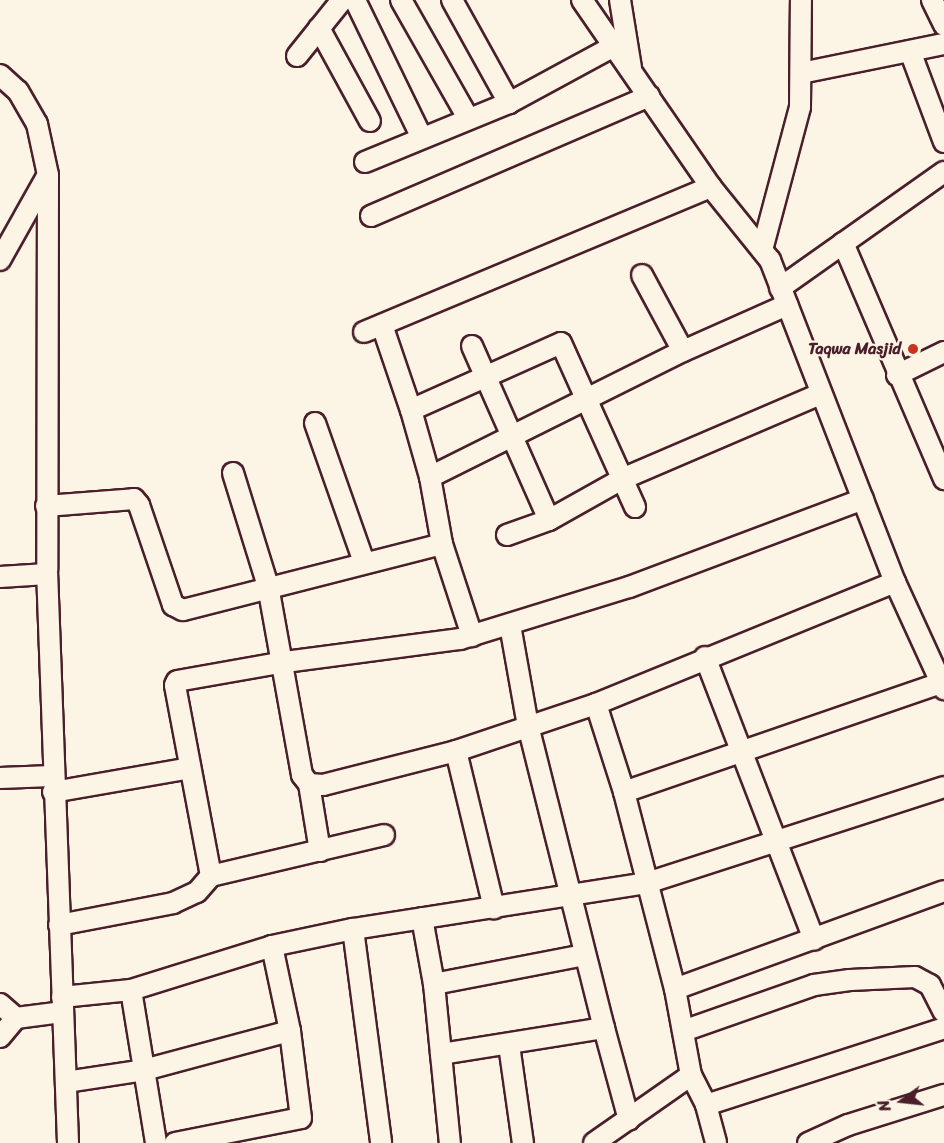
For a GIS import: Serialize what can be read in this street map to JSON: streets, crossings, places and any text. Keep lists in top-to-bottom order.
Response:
{
  "places": ["Taqwa Masjid"],
  "north": "left"
}
